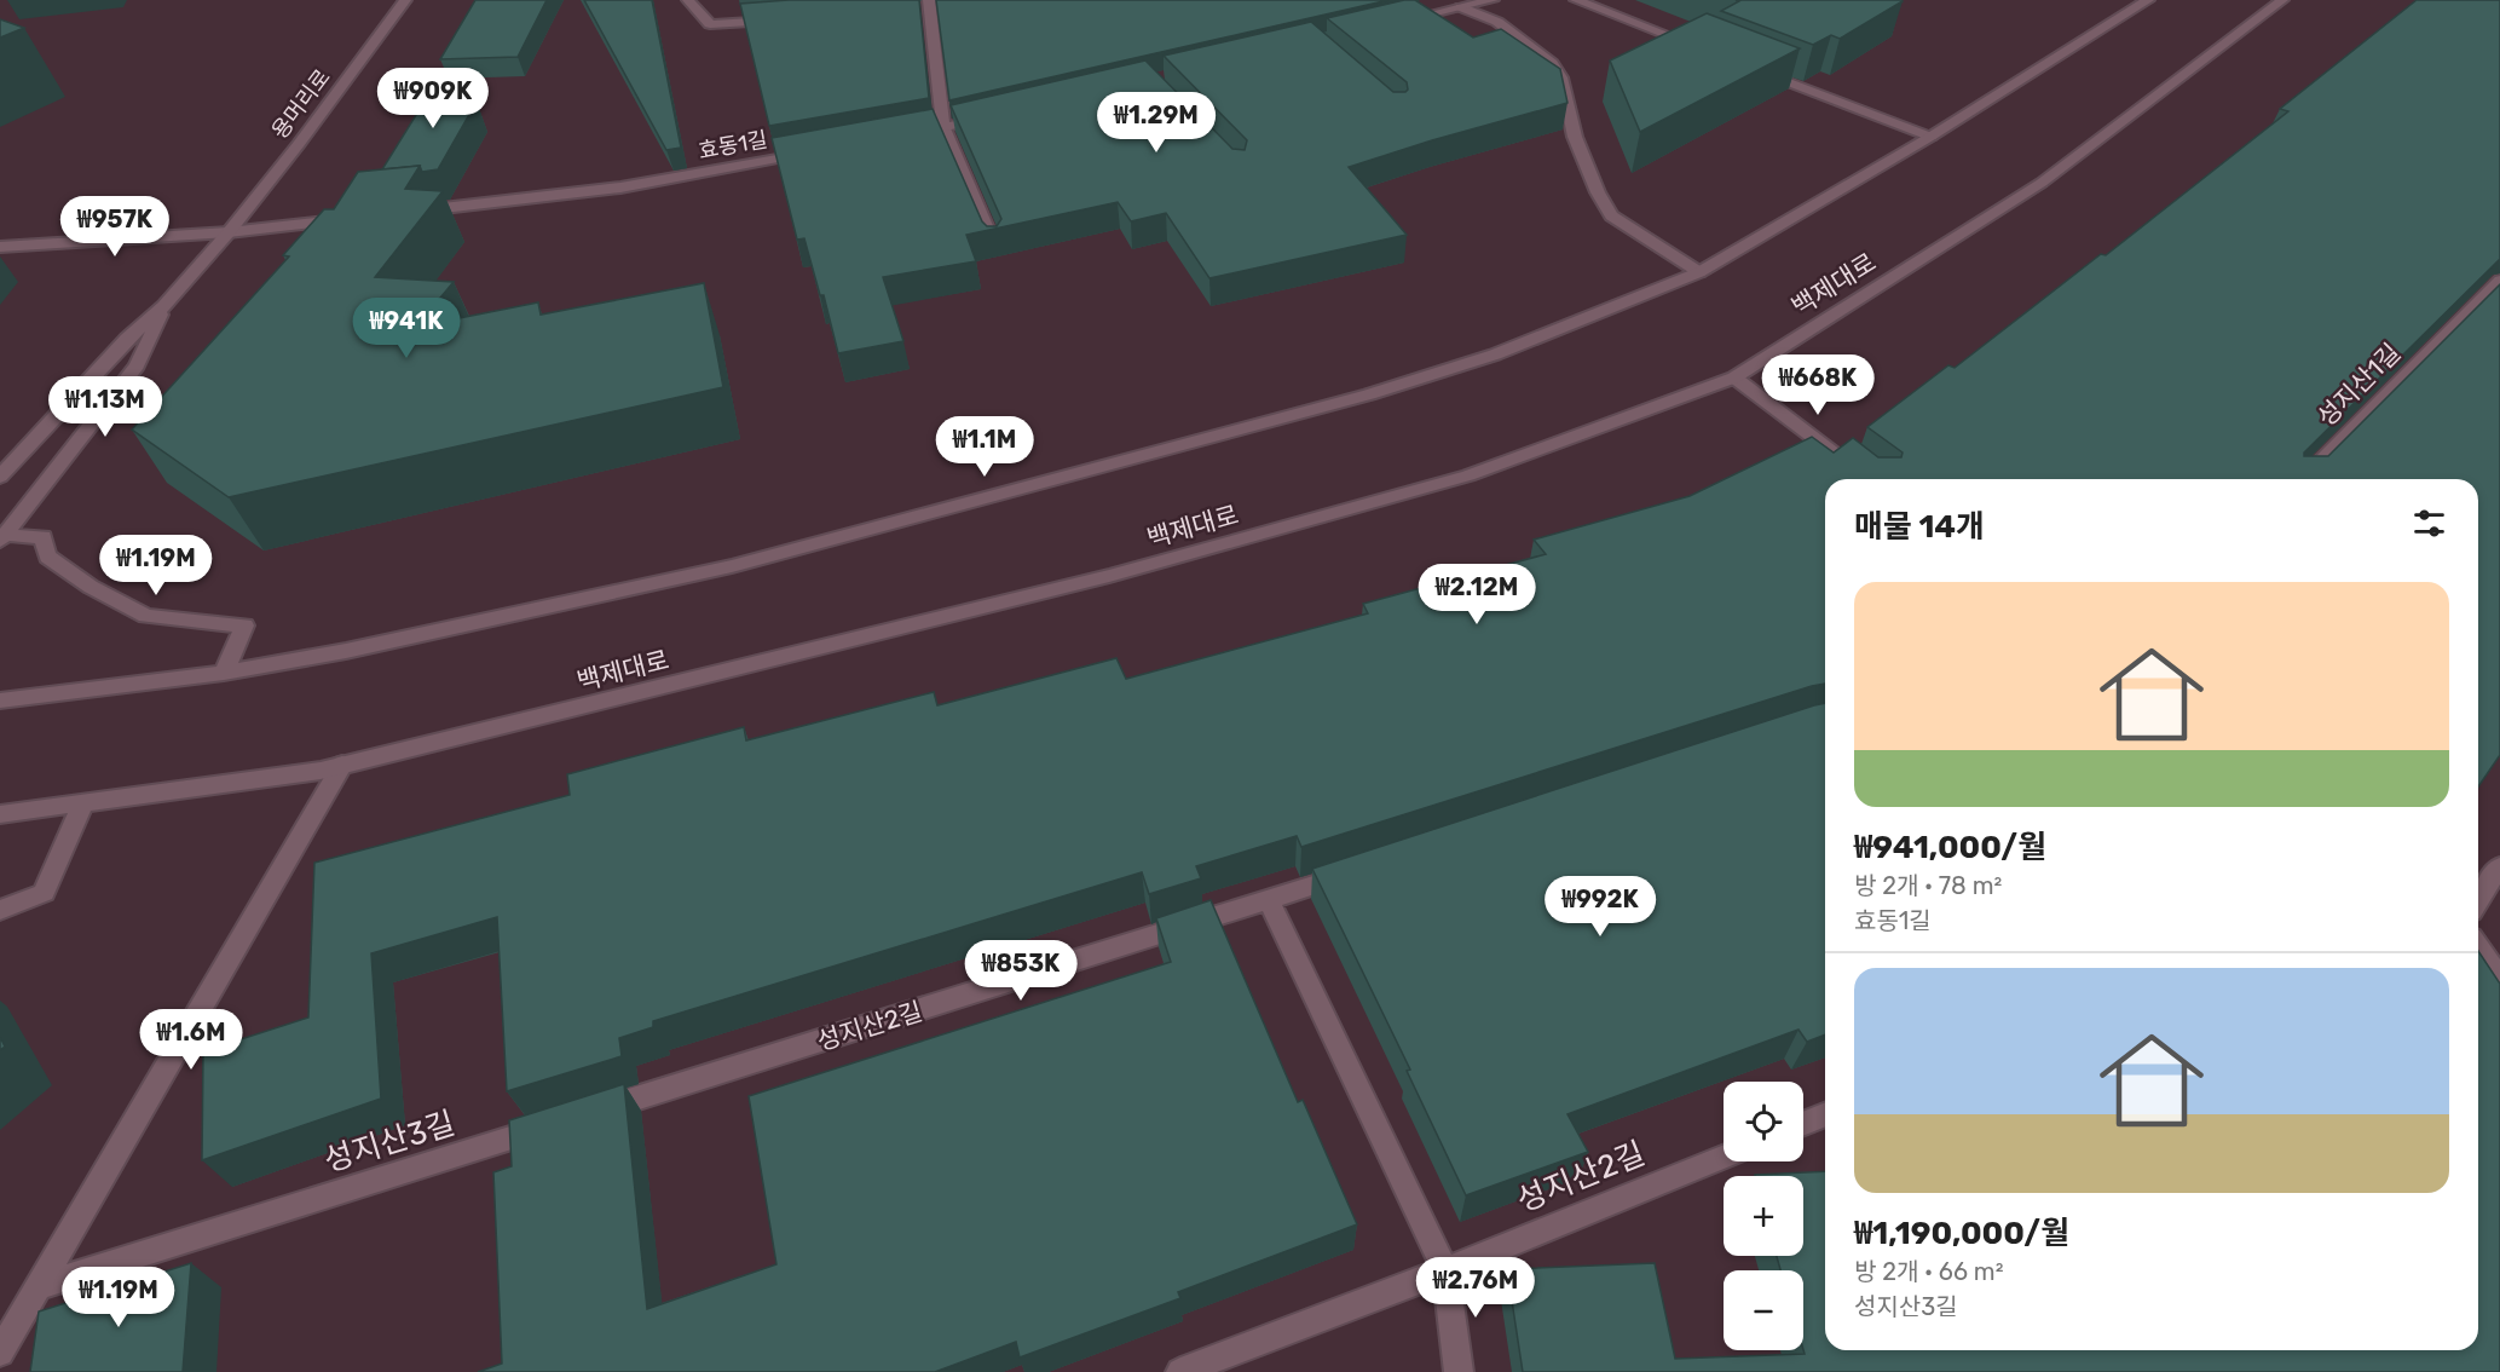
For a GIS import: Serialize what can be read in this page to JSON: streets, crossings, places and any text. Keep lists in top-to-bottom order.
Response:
{
  "streets": {
    "street": [
      "용머리로",
      "효동1길",
      "백제대로",
      "성지산1길",
      "성지산2길",
      "성지산3길"
    ]
  },
  "page": {
    "price": [
      "₩909K",
      "₩1.29M",
      "₩957K",
      "₩941K",
      "₩668K",
      "₩1.13M",
      "₩1.1M",
      "₩1.19M",
      "₩2.12M",
      "₩992K",
      "₩853K",
      "₩1.6M",
      "₩2.76M",
      "₩1.19M"
    ],
    "heading": "매물 14개",
    "list": [
      {
        "name": "₩941,000/월",
        "note": "방 2개 · 78 m² · 효동1길"
      },
      {
        "name": "₩1,190,000/월",
        "note": "방 2개 · 66 m² · 성지산3길"
      }
    ],
    "map_buttons": ["+", "−"]
  }
}
